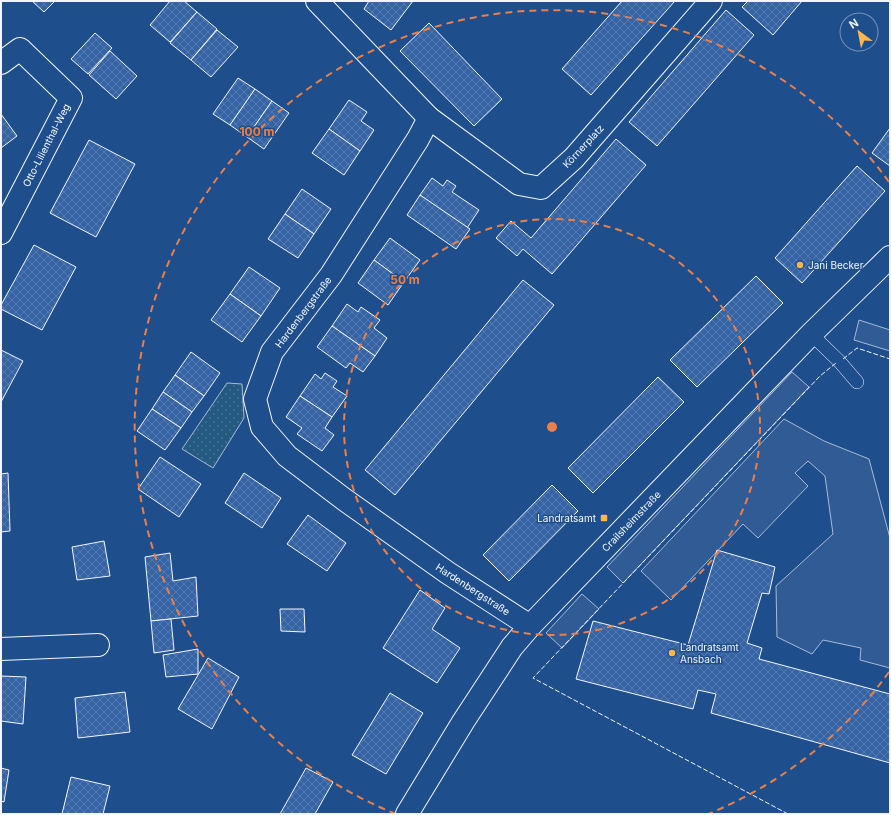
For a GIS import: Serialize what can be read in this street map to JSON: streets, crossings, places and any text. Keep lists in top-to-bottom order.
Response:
{
  "streets": {
    "street": [
      "Otto-Lilienthal-Weg",
      "Körnerplatz",
      "Hardenbergstraße",
      "Crailsheimstraße"
    ]
  },
  "crossings": [
    ["Körnerplatz", "Hardenbergstraße"],
    ["Hardenbergstraße", "Crailsheimstraße"]
  ],
  "places": {
    "other": ["Jani Becker", "Landratsamt Ansbach"],
    "transit": ["Landratsamt"]
  },
  "north": "top left",
  "rings": ["100 m", "50 m"]
}
